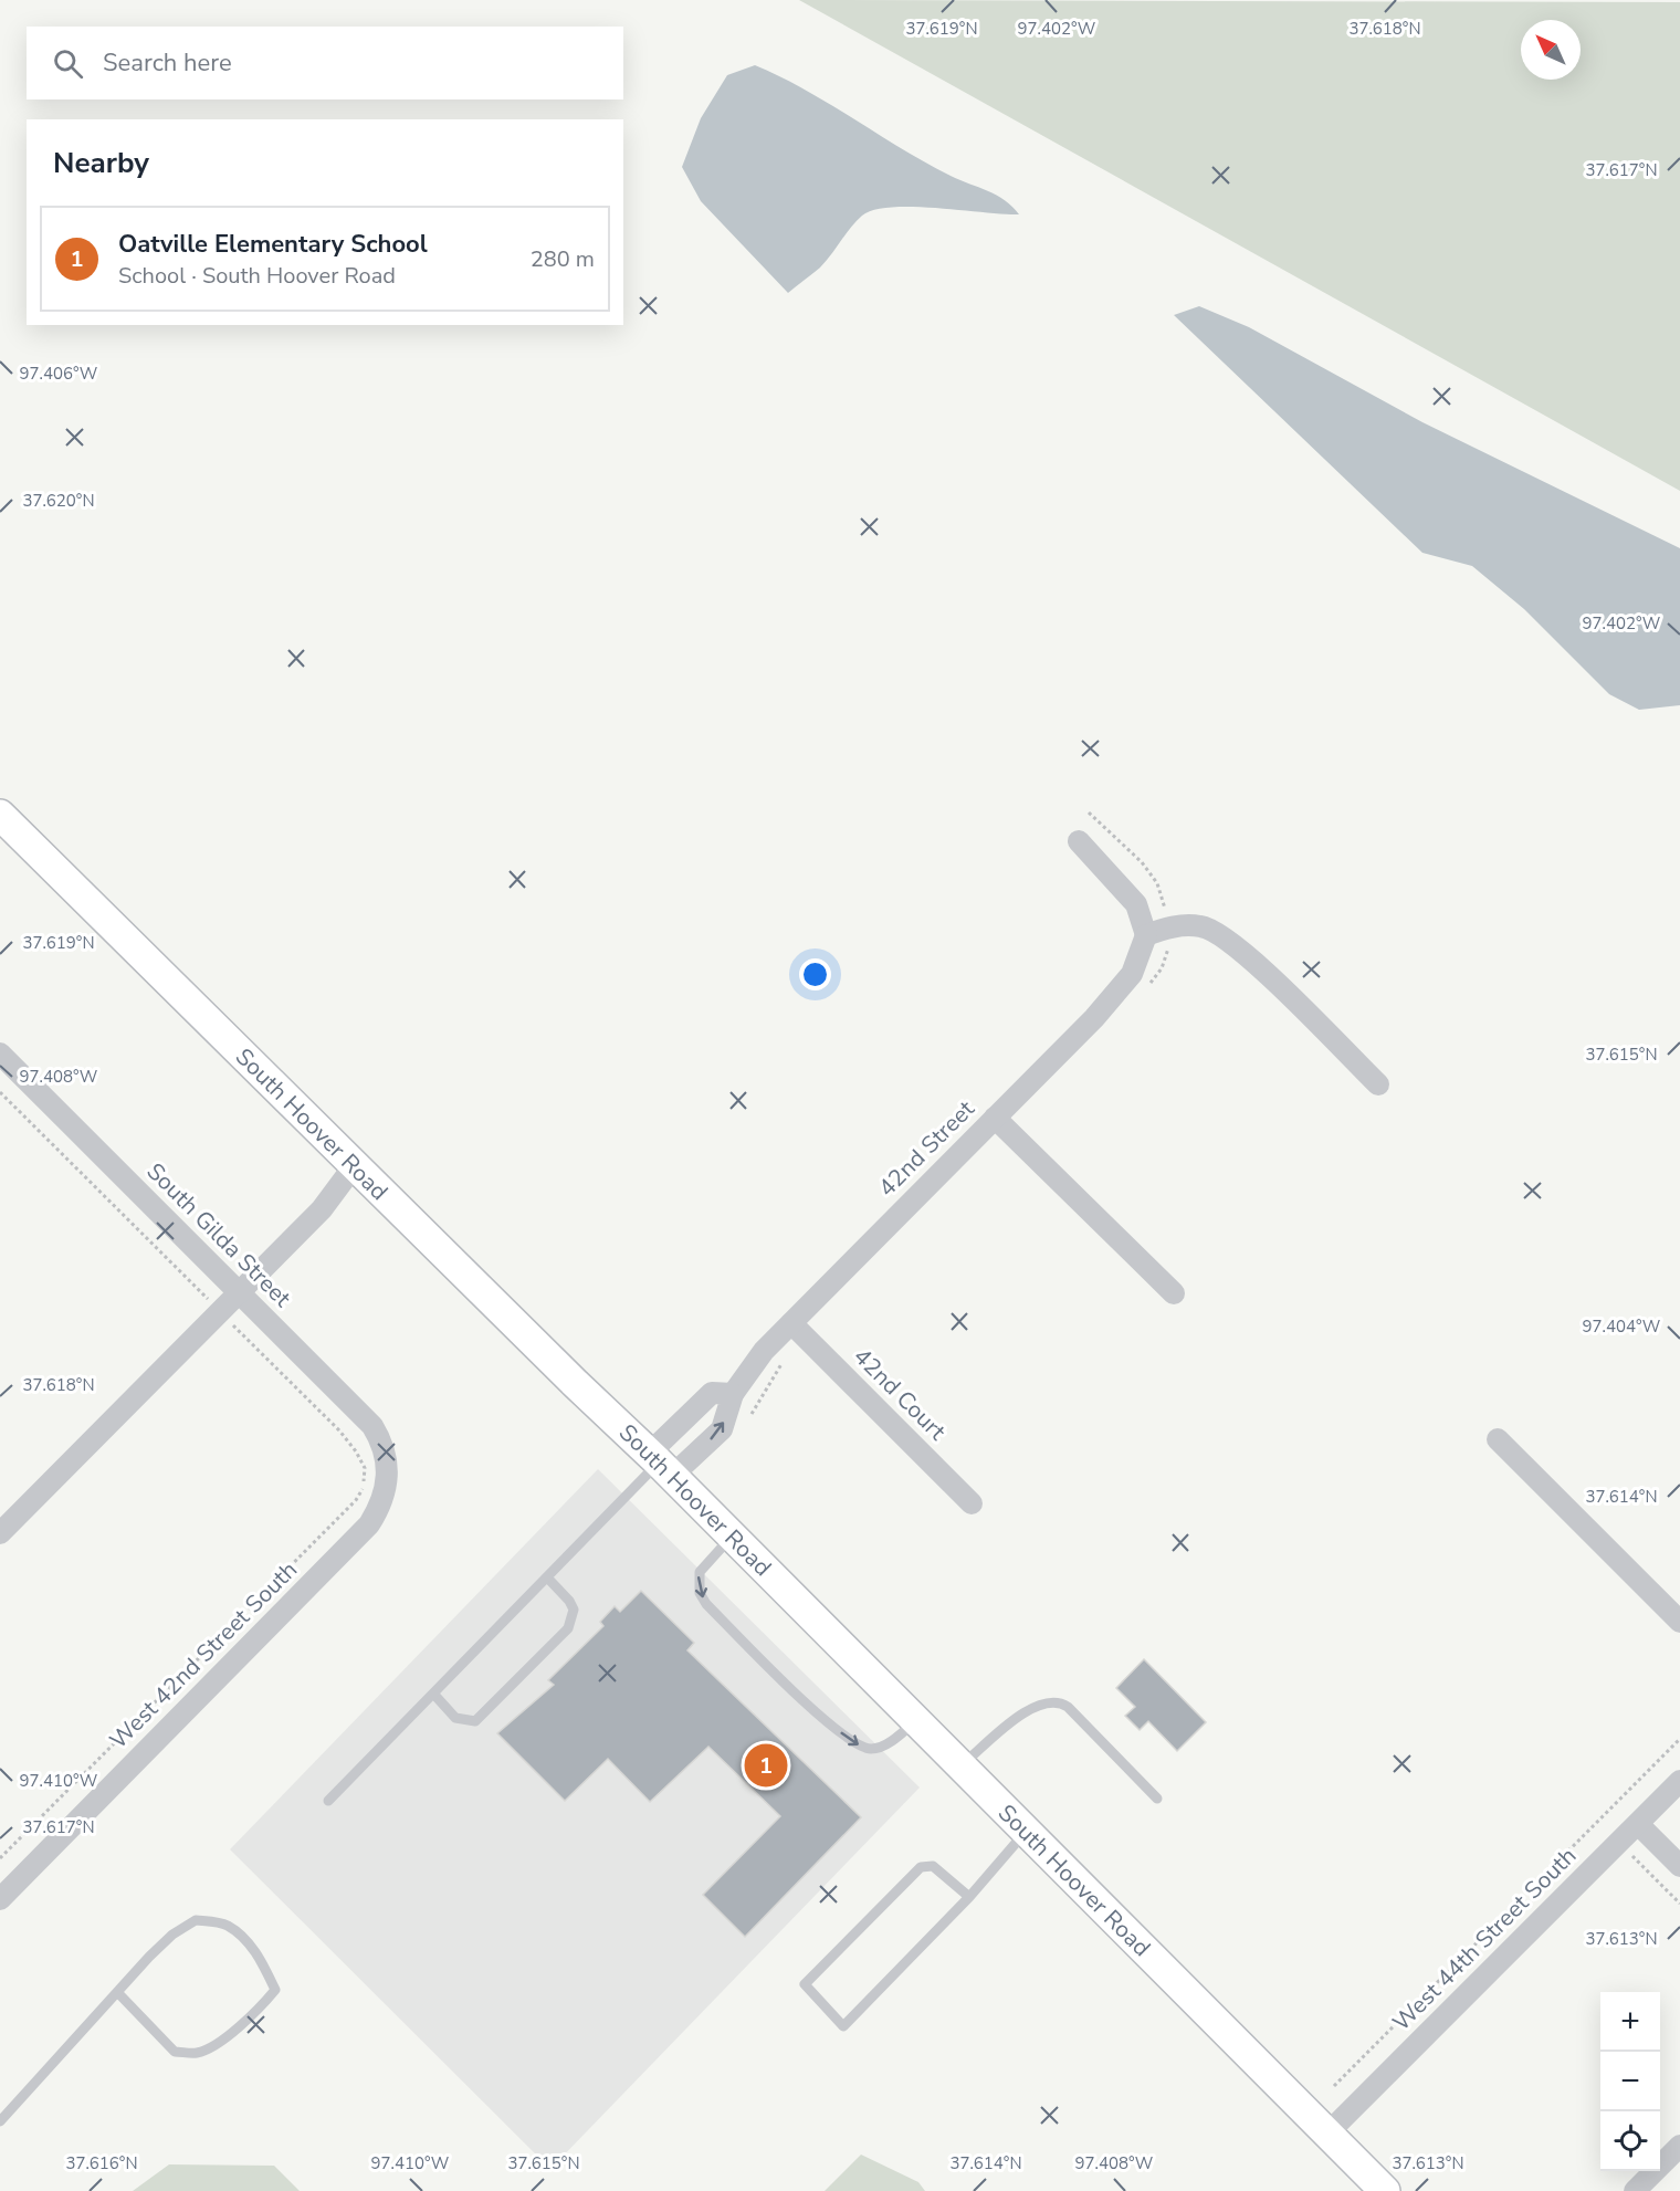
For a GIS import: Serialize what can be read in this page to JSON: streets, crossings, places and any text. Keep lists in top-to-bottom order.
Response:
{
  "streets": {
    "street": [
      "South Hoover Road",
      "42nd Street",
      "South Gilda Street",
      "42nd Court",
      "West 42nd Street South",
      "West 44th Street South"
    ]
  },
  "crossings": [
    ["South Hoover Road", "42nd Street"],
    ["South Hoover Road", "West 44th Street South"],
    ["42nd Street", "42nd Court"],
    ["South Gilda Street", "West 42nd Street South"]
  ],
  "north": "top left",
  "page": {
    "search": "Search here",
    "heading": "Nearby",
    "list": [
      {
        "mark": "1",
        "name": "Oatville Elementary School",
        "note": "School · South Hoover Road",
        "value": "280 m"
      }
    ],
    "pins": "1",
    "map_buttons": ["+", "−"]
  },
  "coordinates": [
    "37.619°N",
    "97.402°W",
    "37.618°N",
    "37.617°N",
    "97.406°W",
    "37.620°N",
    "37.615°N",
    "97.408°W",
    "97.404°W",
    "37.614°N",
    "97.410°W",
    "37.613°N",
    "37.616°N"
  ]
}
